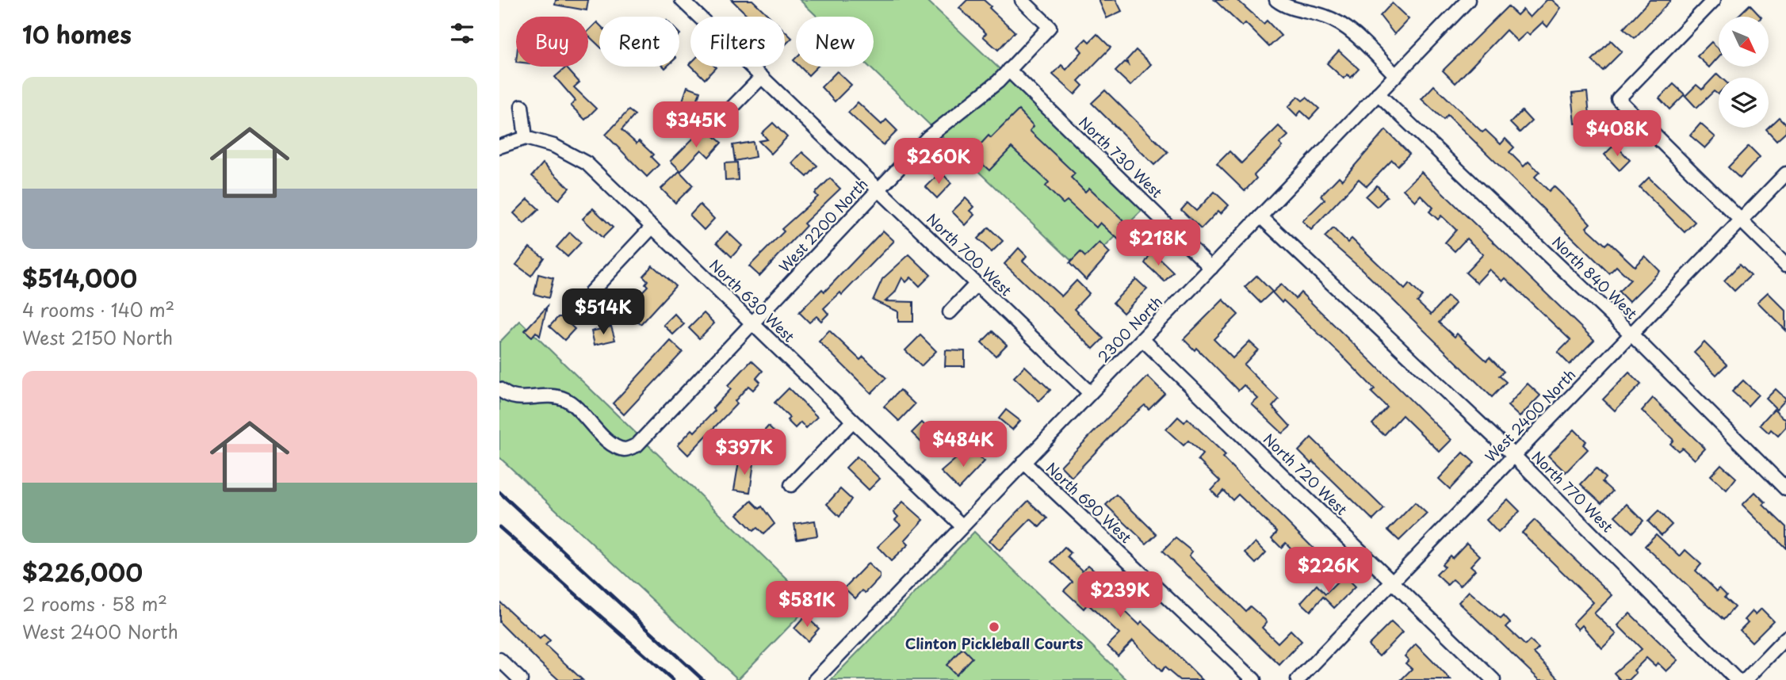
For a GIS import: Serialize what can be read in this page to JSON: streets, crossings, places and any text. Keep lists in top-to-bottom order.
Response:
{
  "streets": {
    "street": [
      "North 730 West",
      "West 2200 North",
      "North 700 West",
      "North 840 West",
      "North 630 West",
      "2300 North",
      "West 2400 North",
      "North 720 West",
      "North 770 West",
      "North 690 West"
    ]
  },
  "crossings": [
    ["North 730 West", "West 2200 North"],
    ["North 730 West", "2300 North"],
    ["West 2200 North", "North 700 West"],
    ["West 2200 North", "North 630 West"],
    ["North 700 West", "2300 North"],
    ["North 840 West", "2300 North"],
    ["North 840 West", "West 2400 North"],
    ["North 630 West", "2300 North"],
    ["2300 North", "North 720 West"],
    ["2300 North", "North 770 West"],
    ["2300 North", "North 690 West"],
    ["West 2400 North", "North 720 West"],
    ["West 2400 North", "North 770 West"]
  ],
  "places": ["Clinton Pickleball Courts"],
  "north": "bottom right",
  "page": {
    "heading": "10 homes",
    "chip": [
      "Buy",
      "Rent",
      "Filters",
      "New"
    ],
    "list": [
      {
        "name": "$514,000",
        "note": "4 rooms · 140 m² · West 2150 North"
      },
      {
        "name": "$226,000",
        "note": "2 rooms · 58 m² · West 2400 North"
      }
    ],
    "price": [
      "$345K",
      "$408K",
      "$260K",
      "$218K",
      "$514K",
      "$484K",
      "$397K",
      "$226K",
      "$239K",
      "$581K"
    ]
  }
}
